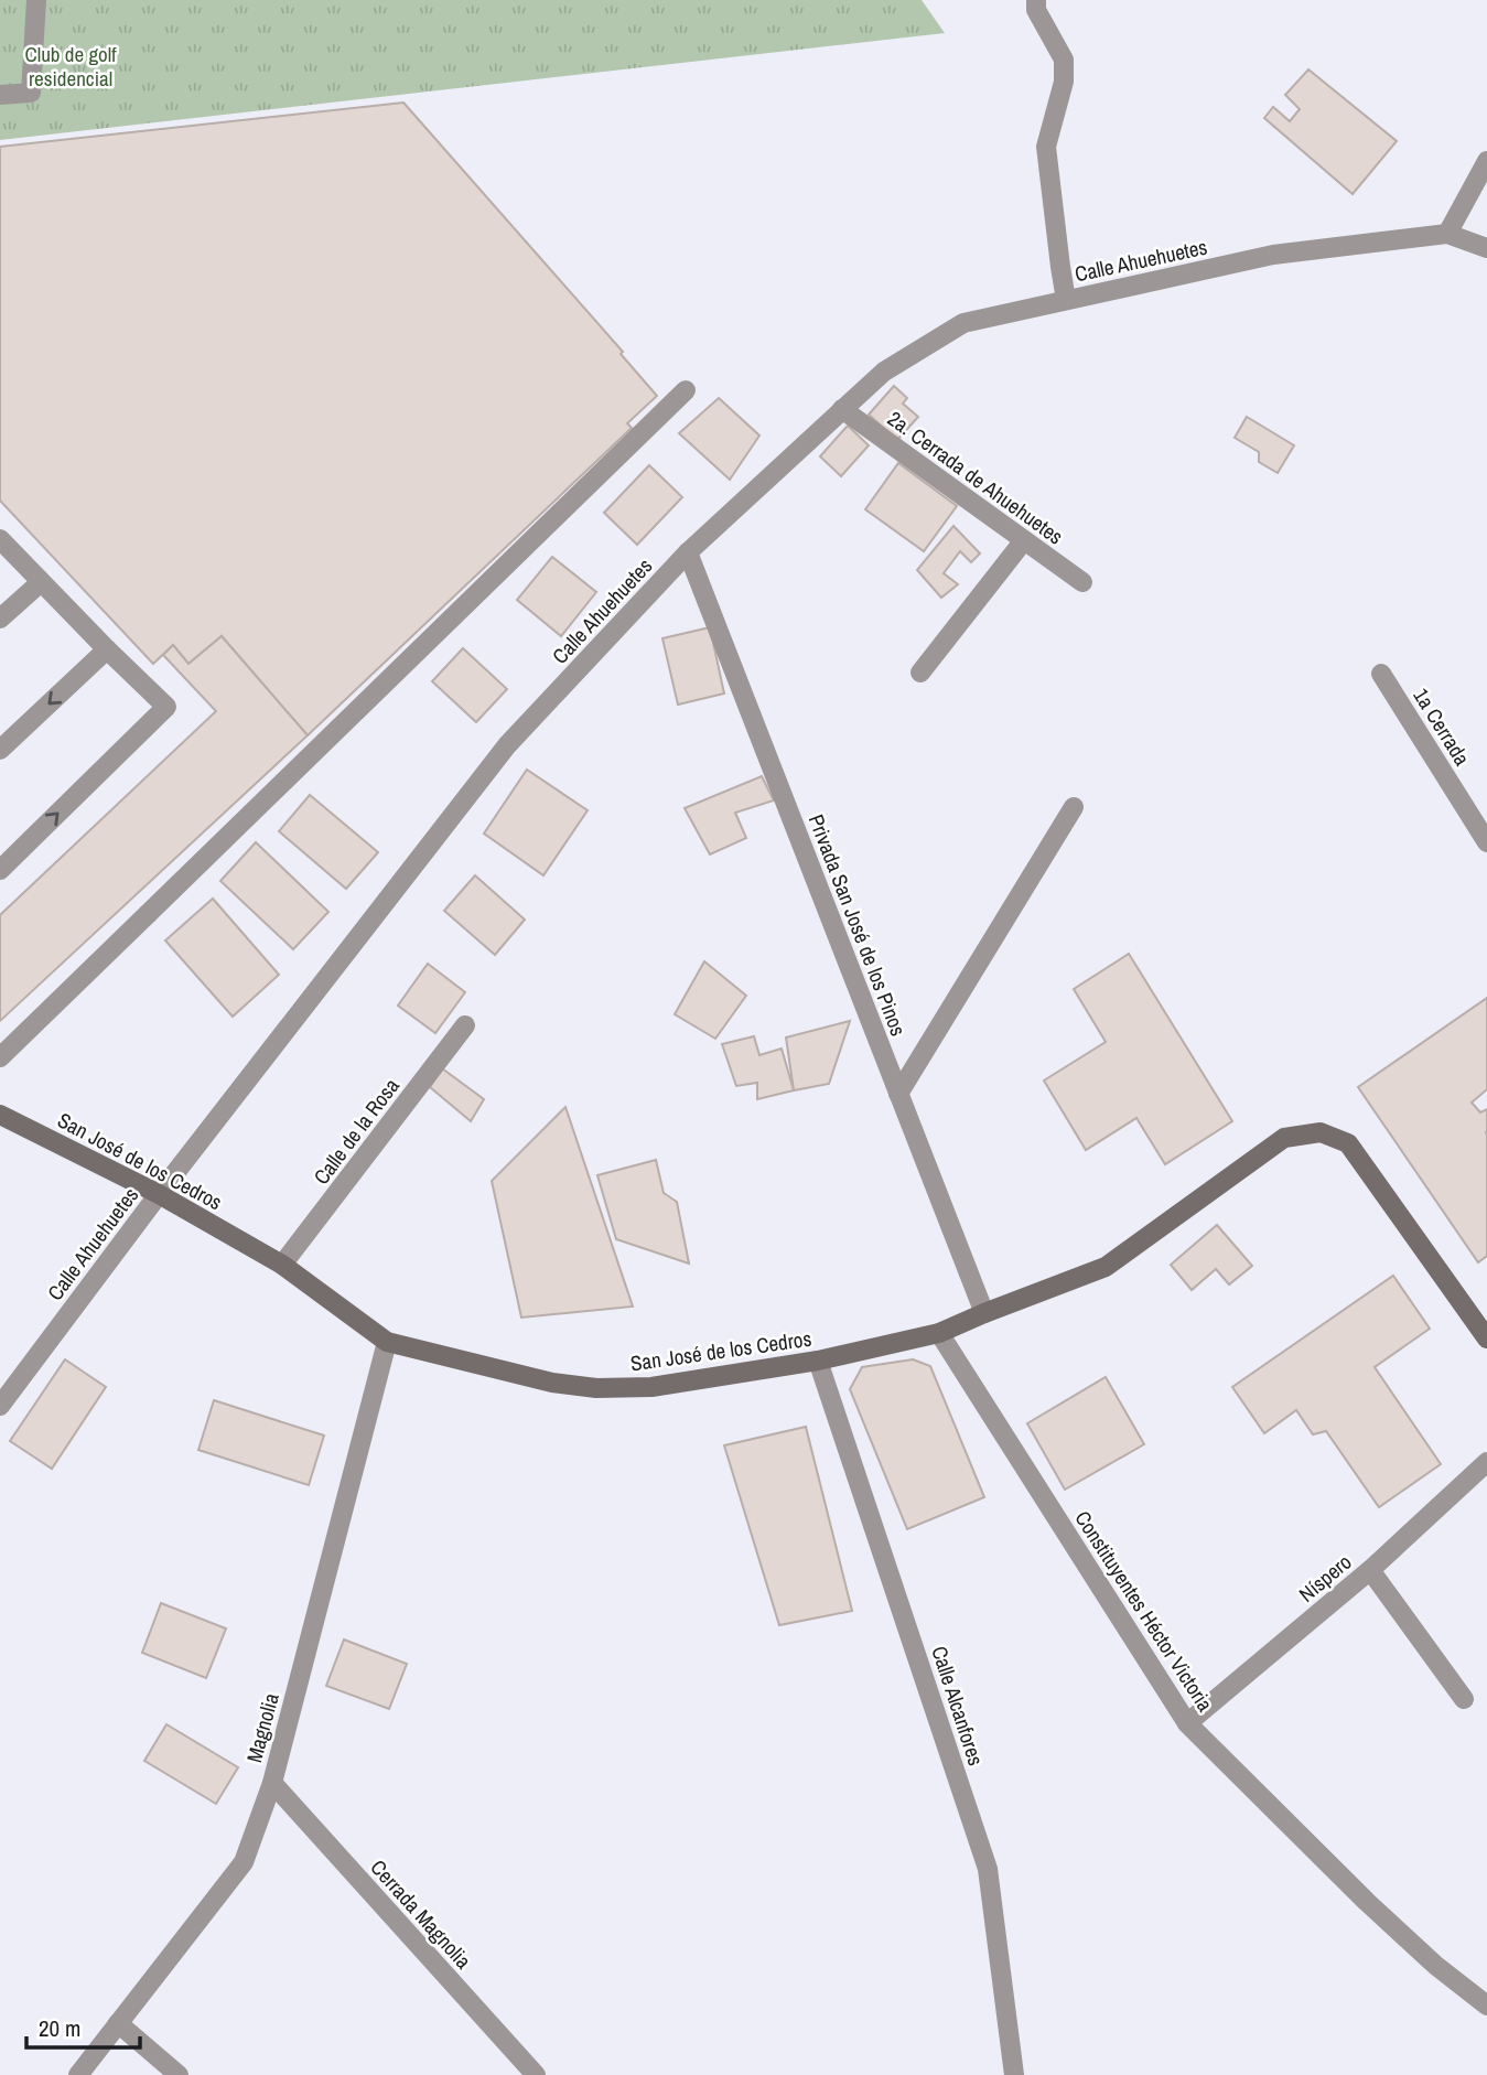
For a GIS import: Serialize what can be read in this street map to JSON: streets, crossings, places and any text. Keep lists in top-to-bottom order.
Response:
{
  "streets": {
    "street": [
      "Calle Ahuehuetes",
      "2a. Cerrada de Ahuehuetes",
      "1a Cerrada",
      "Privada San José de los Pinos",
      "Calle de la Rosa",
      "San José de los Cedros",
      "Níspero",
      "Constituyentes Héctor Victoria",
      "Calle Alcanfores",
      "Magnolia",
      "Cerrada Magnolia"
    ]
  },
  "crossings": [
    ["Calle Ahuehuetes", "2a. Cerrada de Ahuehuetes"],
    ["Calle Ahuehuetes", "Privada San José de los Pinos"],
    ["Calle Ahuehuetes", "San José de los Cedros"],
    ["Privada San José de los Pinos", "San José de los Cedros"],
    ["Calle de la Rosa", "San José de los Cedros"],
    ["San José de los Cedros", "Constituyentes Héctor Victoria"],
    ["San José de los Cedros", "Calle Alcanfores"],
    ["San José de los Cedros", "Magnolia"],
    ["Níspero", "Constituyentes Héctor Victoria"],
    ["Magnolia", "Cerrada Magnolia"]
  ],
  "parks": ["Club de golf residencial"],
  "scale_bar": "20 m"
}
